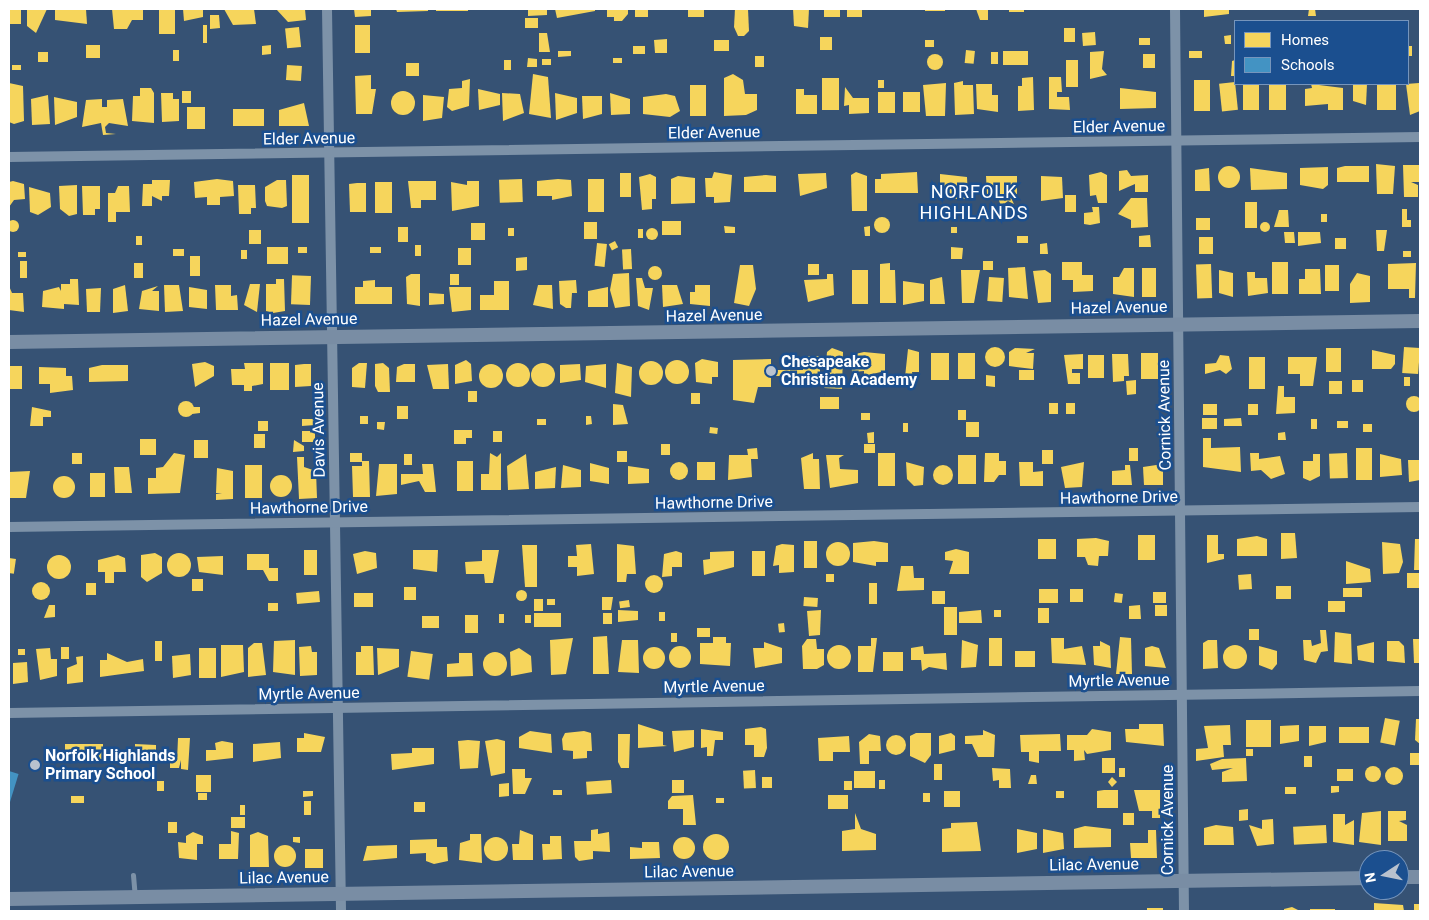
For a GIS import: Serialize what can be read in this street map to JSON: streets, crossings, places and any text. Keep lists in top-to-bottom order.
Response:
{
  "streets": {
    "street": [
      "Elder Avenue",
      "Hazel Avenue",
      "Cornick Avenue",
      "Davis Avenue",
      "Hawthorne Drive",
      "Myrtle Avenue",
      "Lilac Avenue"
    ]
  },
  "crossings": [
    ["Elder Avenue", "Cornick Avenue"],
    ["Elder Avenue", "Davis Avenue"],
    ["Hazel Avenue", "Cornick Avenue"],
    ["Hazel Avenue", "Davis Avenue"],
    ["Cornick Avenue", "Hawthorne Drive"],
    ["Cornick Avenue", "Myrtle Avenue"],
    ["Cornick Avenue", "Lilac Avenue"],
    ["Davis Avenue", "Hawthorne Drive"],
    ["Davis Avenue", "Myrtle Avenue"],
    ["Davis Avenue", "Lilac Avenue"]
  ],
  "districts": ["NORFOLK HIGHLANDS"],
  "places": ["Chesapeake Christian Academy", "Norfolk Highlands Primary School"],
  "legend": ["Homes", "Schools"],
  "north": "left"
}
